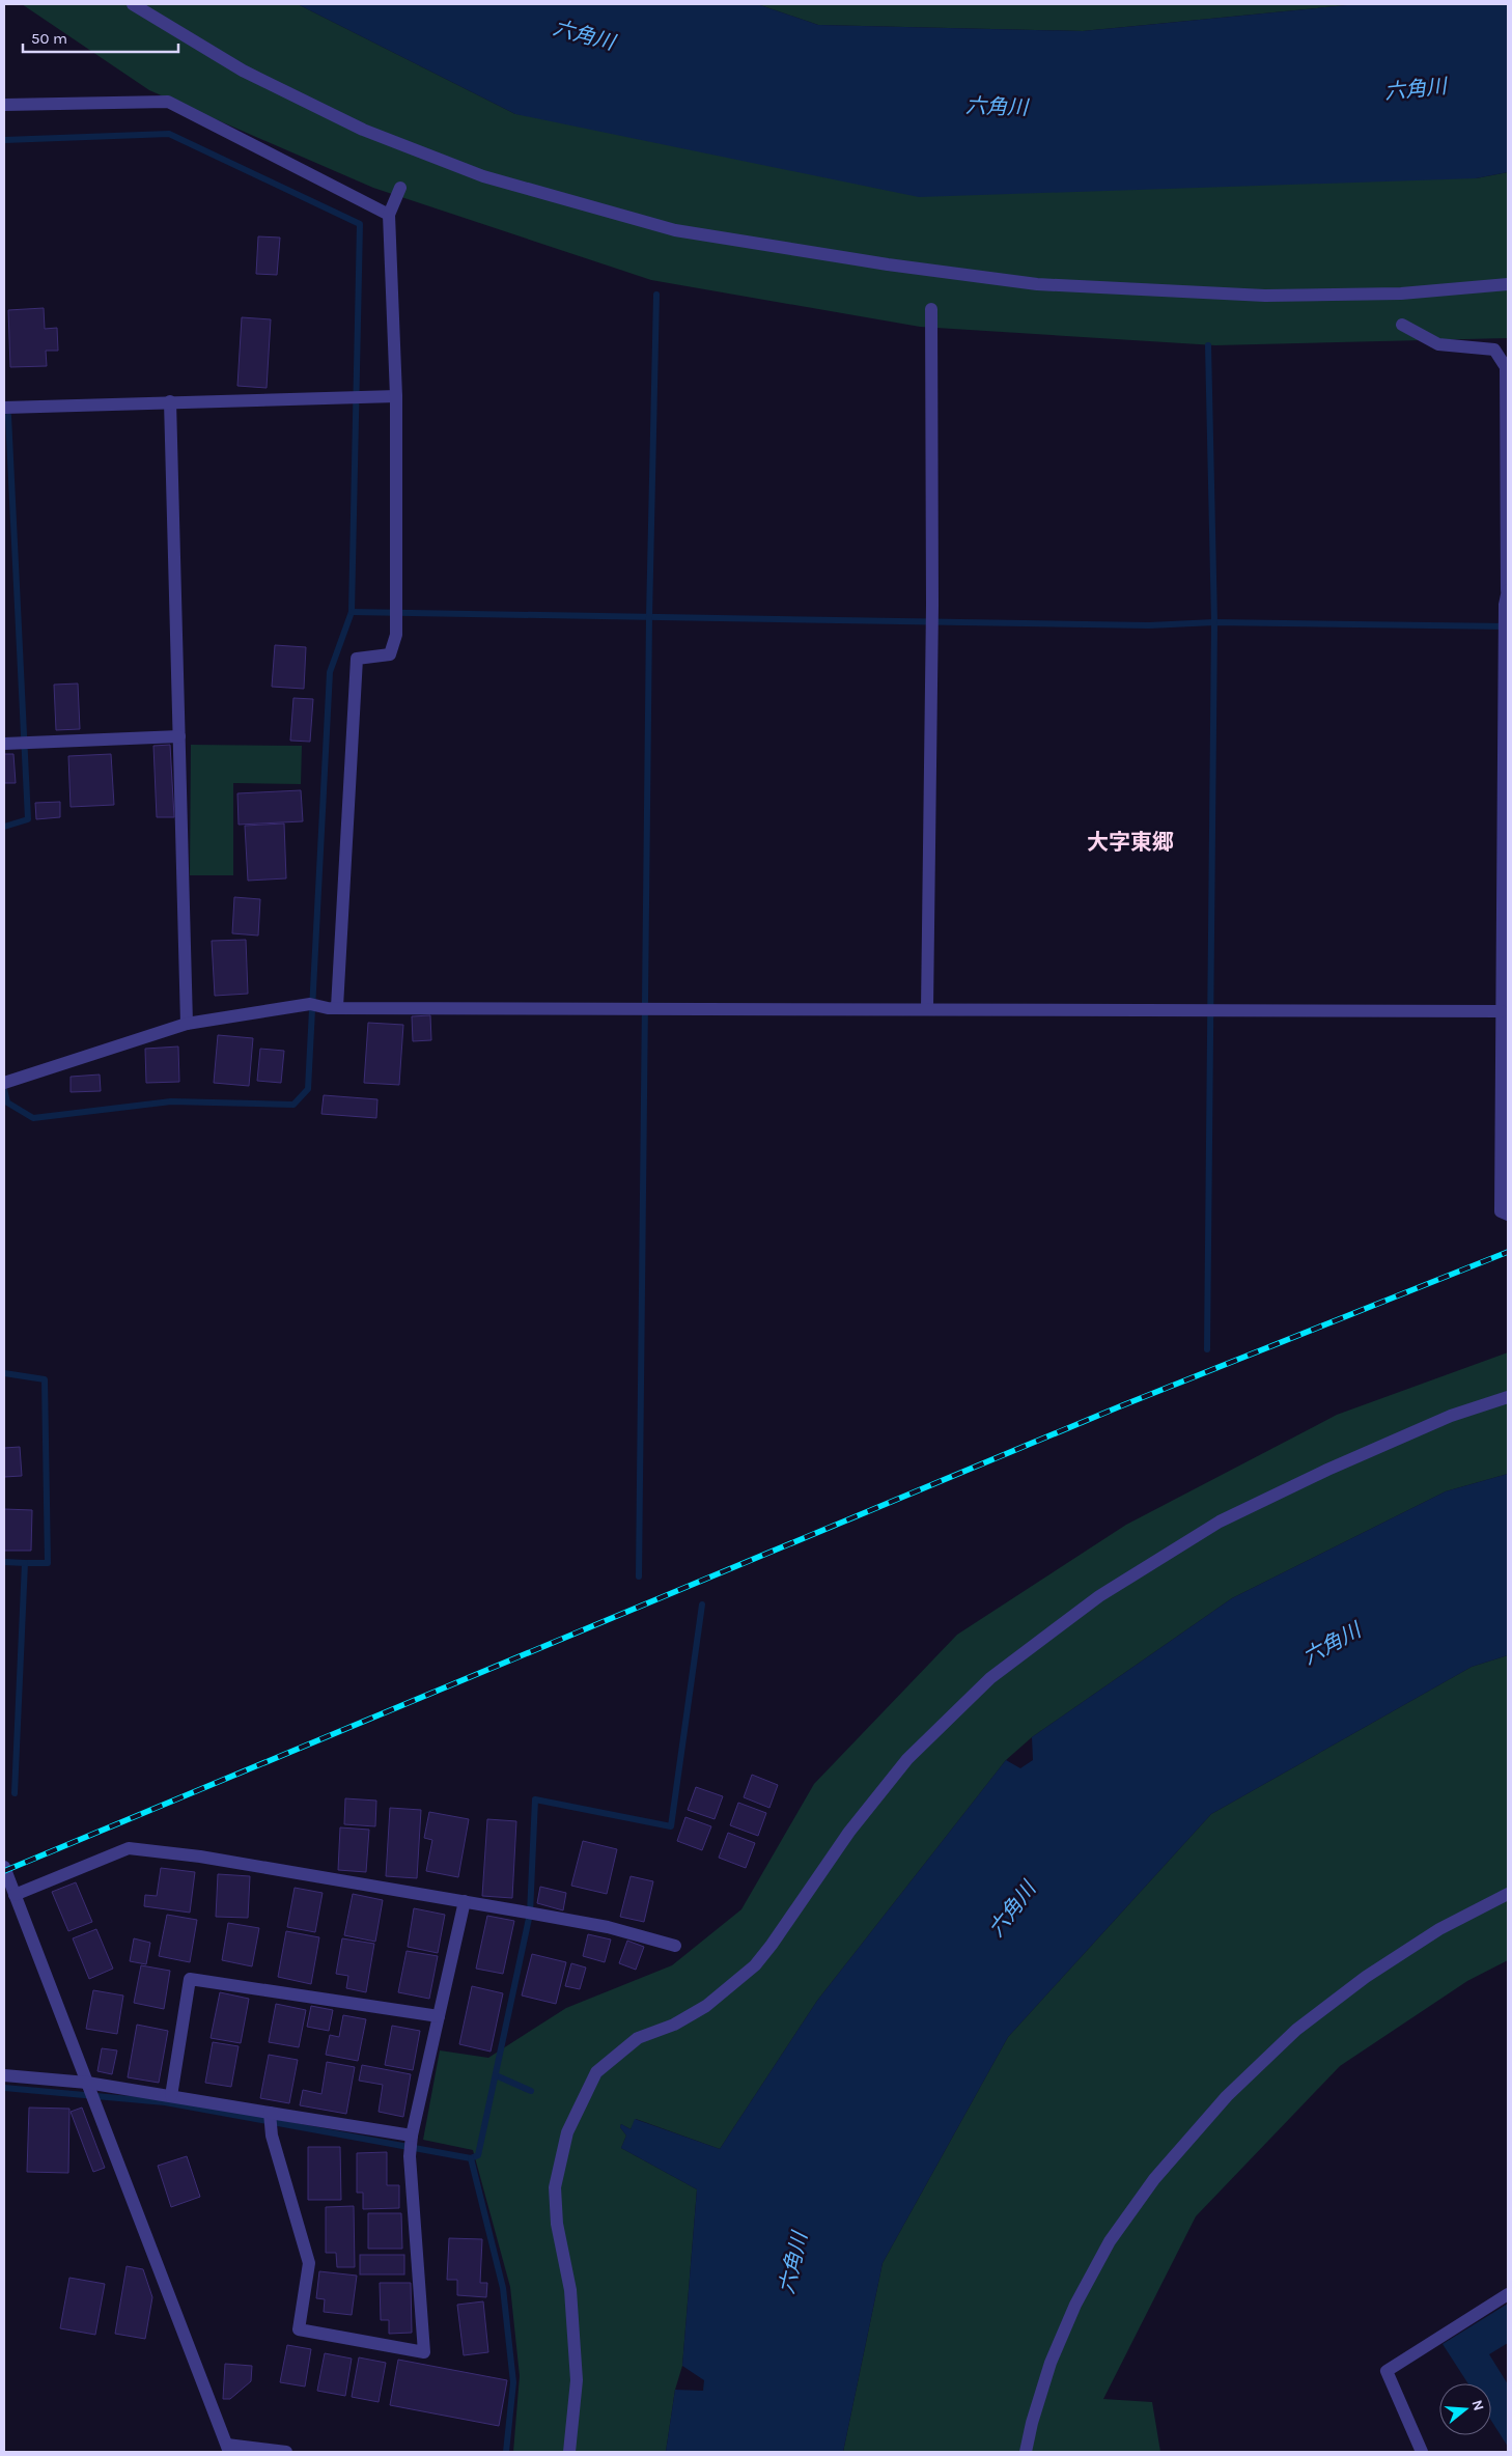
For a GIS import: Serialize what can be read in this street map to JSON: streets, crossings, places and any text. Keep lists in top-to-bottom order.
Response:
{
  "districts": ["大字東郷"],
  "water": ["六角川"],
  "scale_bar": "50 m",
  "north": "right"
}
